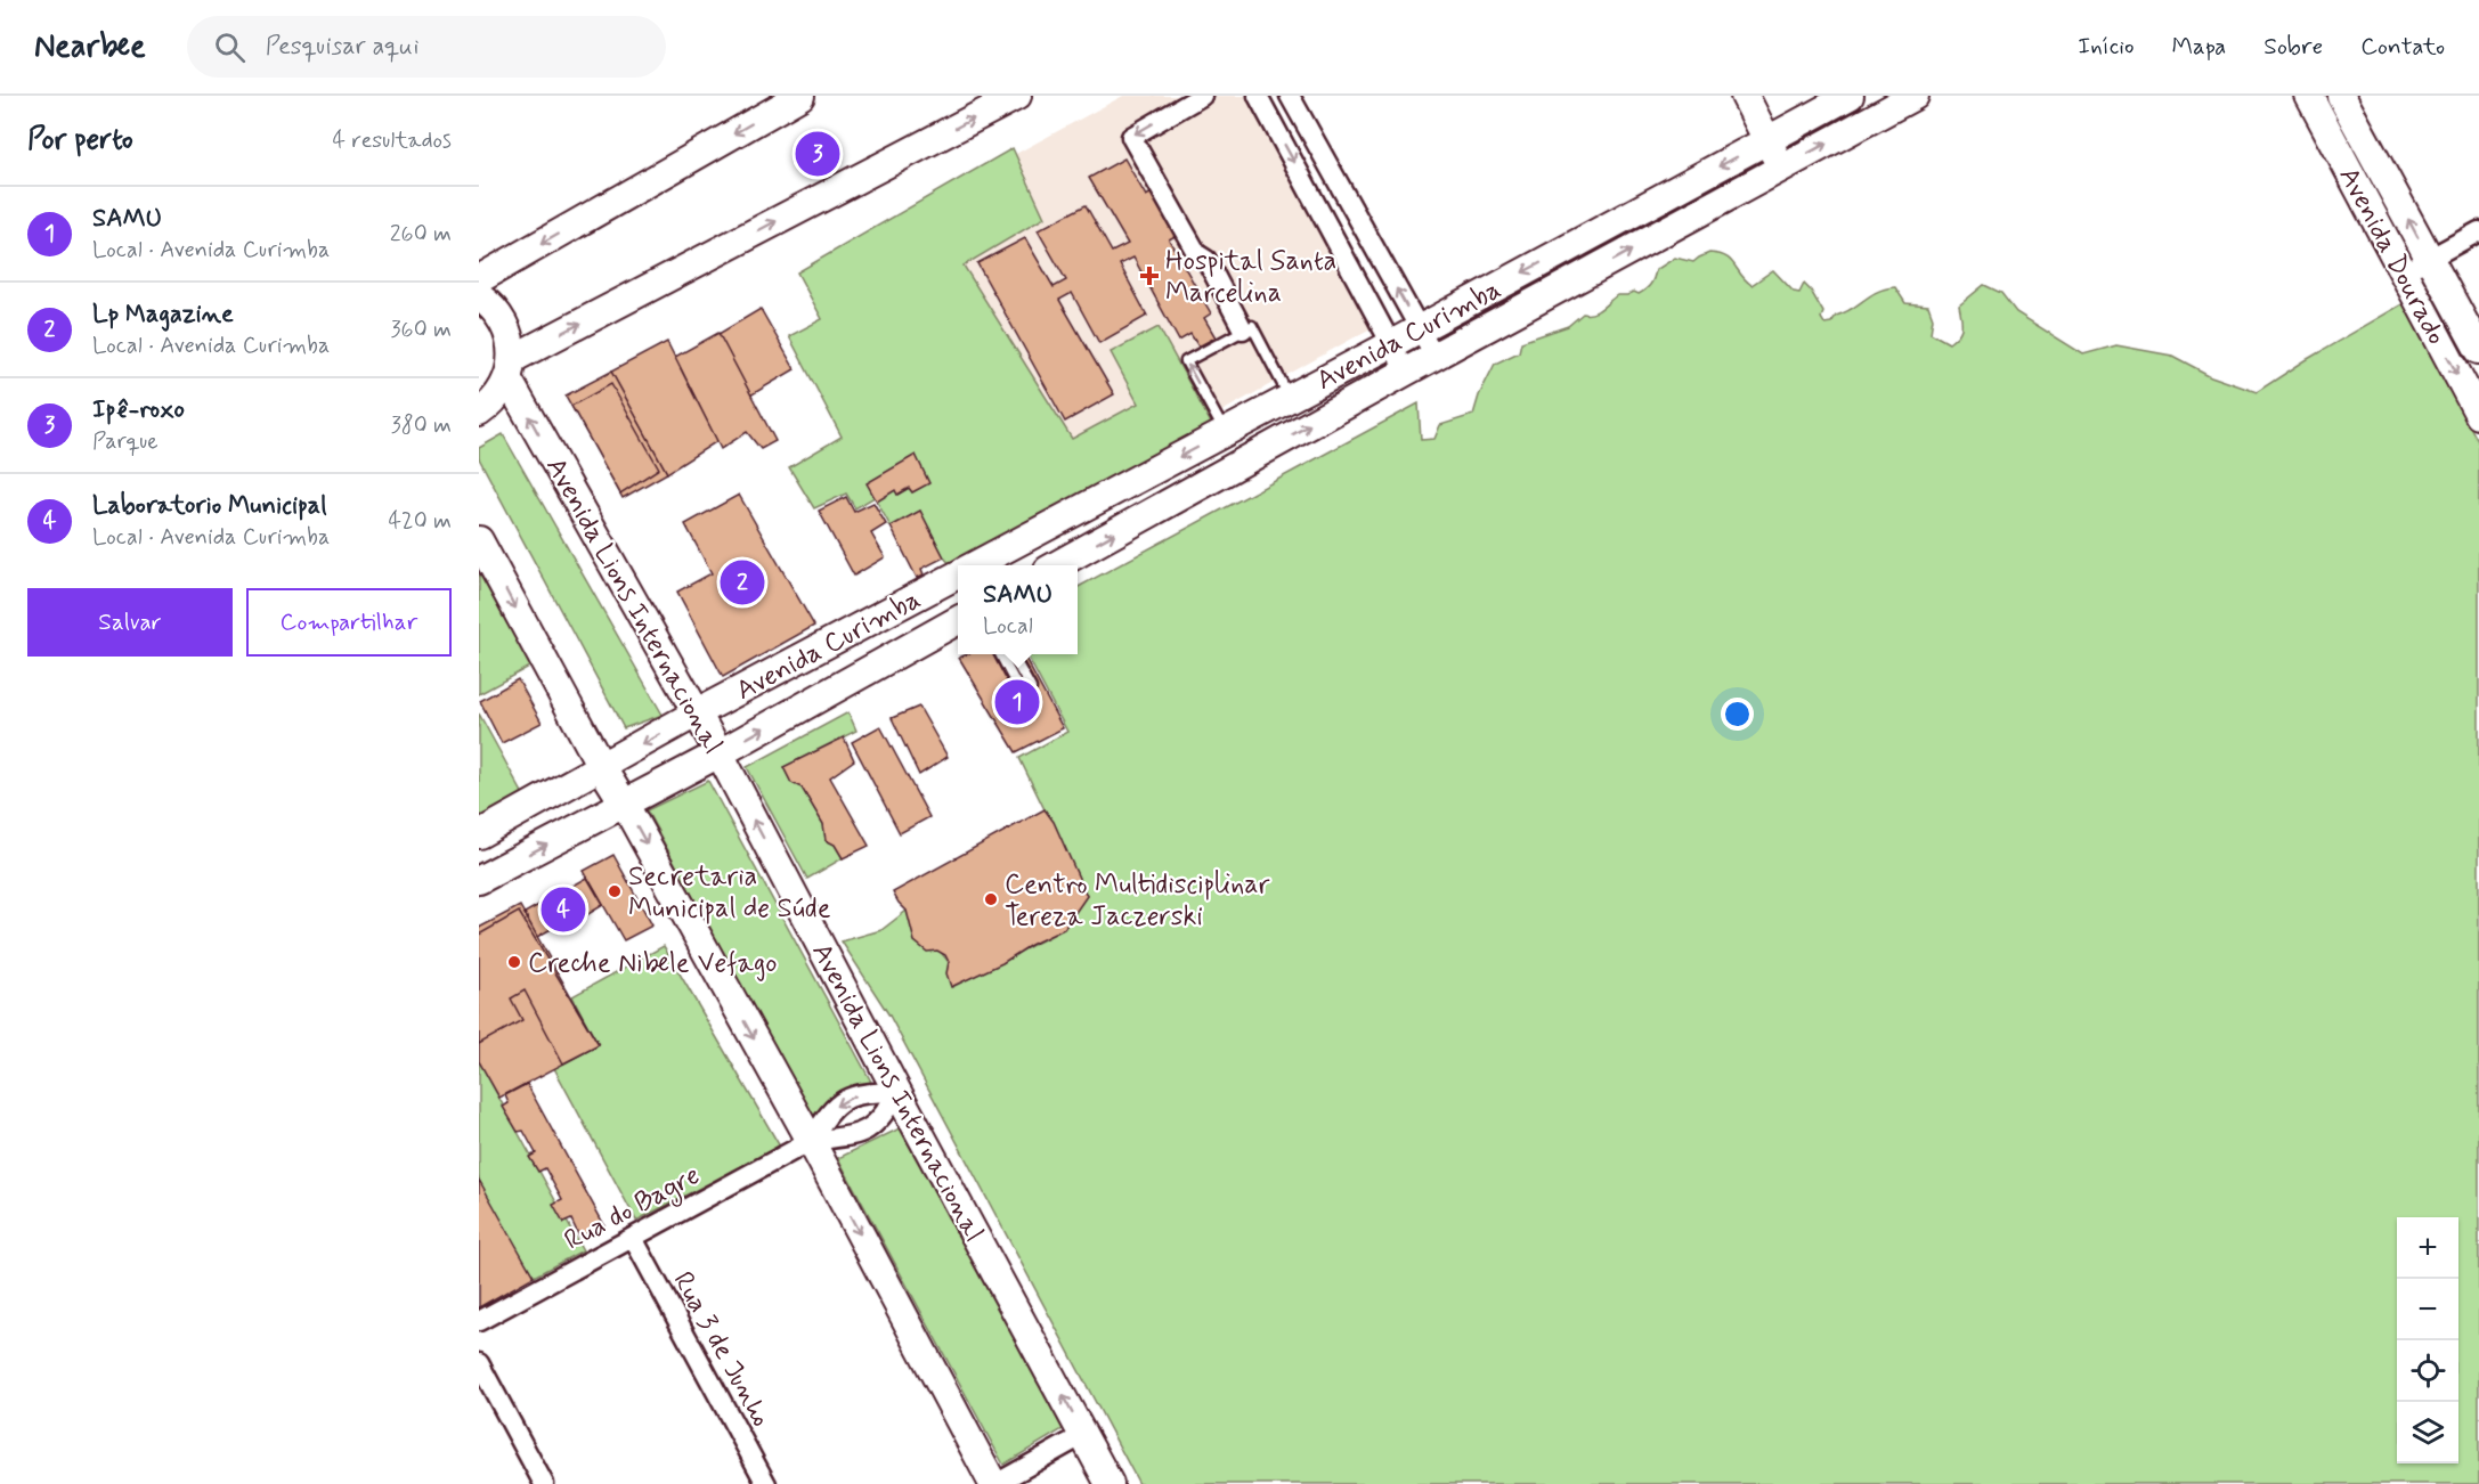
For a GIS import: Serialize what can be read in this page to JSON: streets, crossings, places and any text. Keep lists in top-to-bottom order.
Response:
{
  "streets": {
    "street": [
      "Avenida Dourado",
      "Avenida Curimba",
      "Avenida Lions Internacional",
      "Rua do Bagre",
      "Rua 3 de Junho"
    ]
  },
  "crossings": [
    ["Avenida Curimba", "Avenida Lions Internacional"],
    ["Avenida Lions Internacional", "Rua do Bagre"],
    ["Rua do Bagre", "Rua 3 de Junho"]
  ],
  "places": {
    "health": ["Hospital Santa Marcelina"],
    "other": ["Secretaria Municipal de Súde", "Centro Multidisciplinar Tereza Jaczerski", "Creche Nibele Vefago"]
  },
  "page": {
    "header": "Nearbee",
    "search": "Pesquisar aqui",
    "nav": [
      "Início",
      "Mapa",
      "Sobre",
      "Contato"
    ],
    "heading": ["Por perto", "4 resultados"],
    "pins": [
      "3",
      "2",
      "1",
      "4"
    ],
    "list": [
      {
        "mark": "1",
        "name": "SAMU",
        "note": "Local · Avenida Curimba",
        "value": "260 m"
      },
      {
        "mark": "2",
        "name": "Lp Magazine",
        "note": "Local · Avenida Curimba",
        "value": "360 m"
      },
      {
        "mark": "3",
        "name": "Ipê-roxo",
        "note": "Parque",
        "value": "380 m"
      },
      {
        "mark": "4",
        "name": "Laboratorio Municipal",
        "note": "Local · Avenida Curimba",
        "value": "420 m"
      }
    ],
    "popup": ["SAMU", "Local"],
    "buttons": ["Salvar", "Compartilhar"],
    "map_buttons": ["+", "−"]
  }
}
